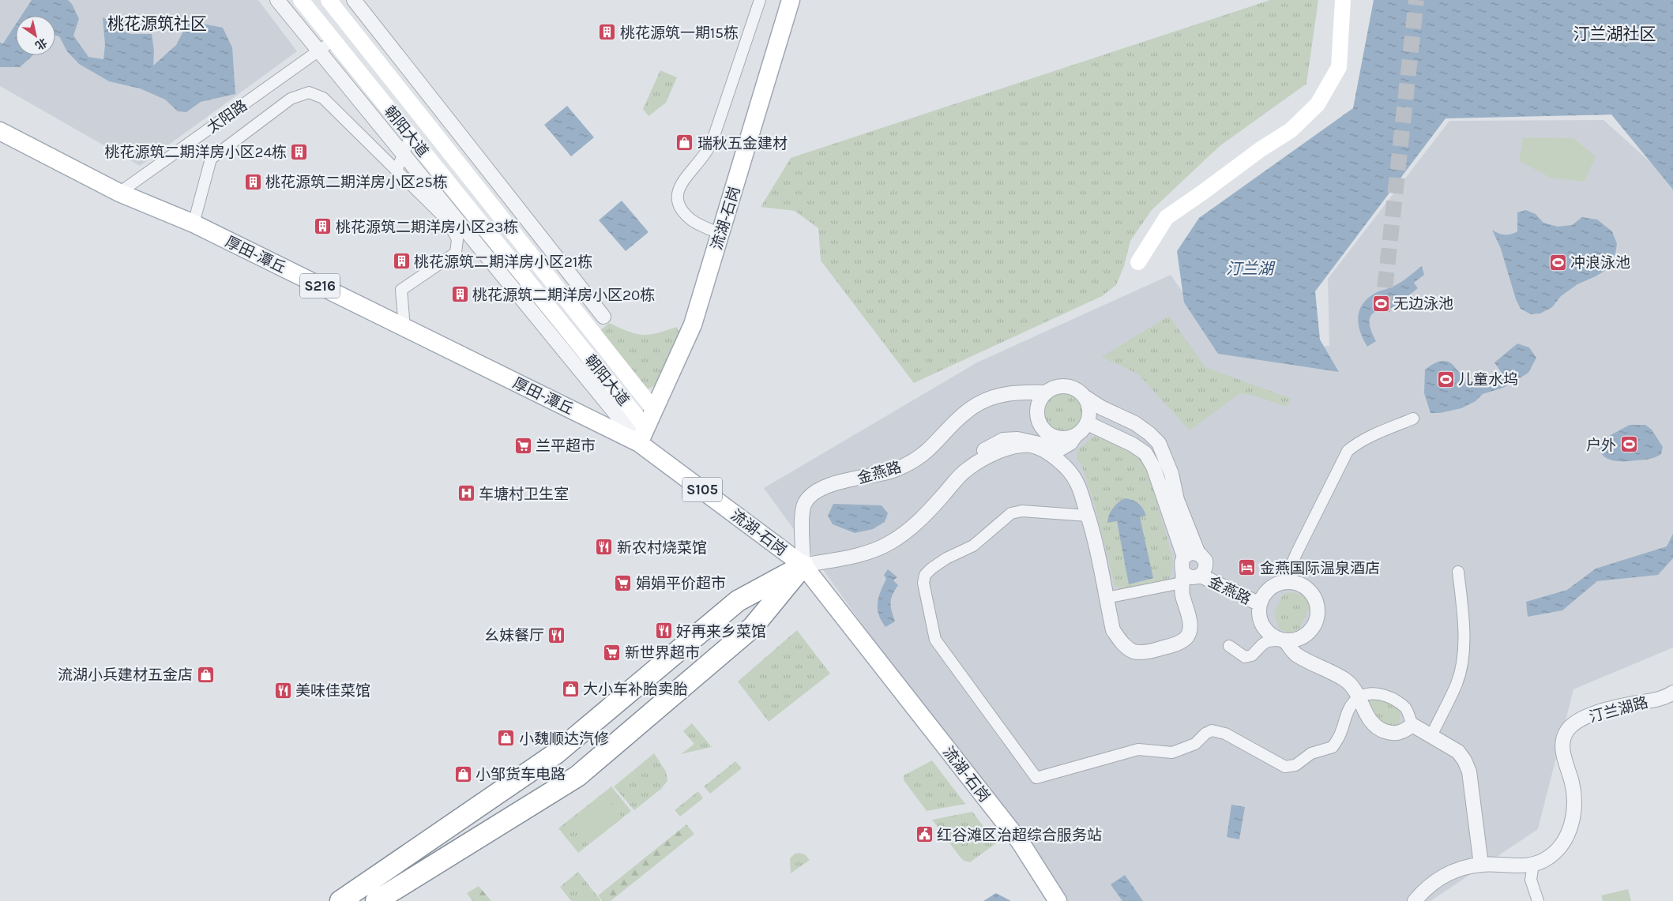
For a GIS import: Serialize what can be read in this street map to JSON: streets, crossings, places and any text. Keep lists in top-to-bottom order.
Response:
{
  "streets": {
    "main road": [
      "朝阳大道",
      "流湖-石岗",
      "厚田-潭丘",
      "S216",
      "S105"
    ],
    "street": ["太阳路", "金燕路", "汀兰湖路"]
  },
  "crossings": [
    ["太阳路", "朝阳大道"],
    ["太阳路", "厚田-潭丘"],
    ["朝阳大道", "流湖-石岗"],
    ["朝阳大道", "厚田-潭丘"],
    ["流湖-石岗", "厚田-潭丘"],
    ["流湖-石岗", "金燕路"]
  ],
  "districts": ["桃花源筑社区", "汀兰湖社区"],
  "water": ["汀兰湖"],
  "places": {
    "building": [
      "桃花源筑一期15栋",
      "桃花源筑二期洋房小区24栋",
      "桃花源筑二期洋房小区25栋",
      "桃花源筑二期洋房小区23栋",
      "桃花源筑二期洋房小区21栋",
      "桃花源筑二期洋房小区20栋"
    ],
    "shop": [
      "瑞秋五金建材",
      "流湖小兵建材五金店",
      "大小车补胎卖胎",
      "小魏顺达汽修",
      "小邹货车电路"
    ],
    "sports": [
      "冲浪泳池",
      "无边泳池",
      "儿童水坞",
      "户外"
    ],
    "supermarket": ["兰平超市", "娟娟平价超市", "新世界超市"],
    "hospital": ["车塘村卫生室"],
    "restaurant": [
      "新农村烧菜馆",
      "好再来乡菜馆",
      "幺妹餐厅",
      "美味佳菜馆"
    ],
    "hotel": ["金燕国际温泉酒店"],
    "public building": ["红谷滩区治超综合服务站"]
  },
  "north": "bottom right"
}
